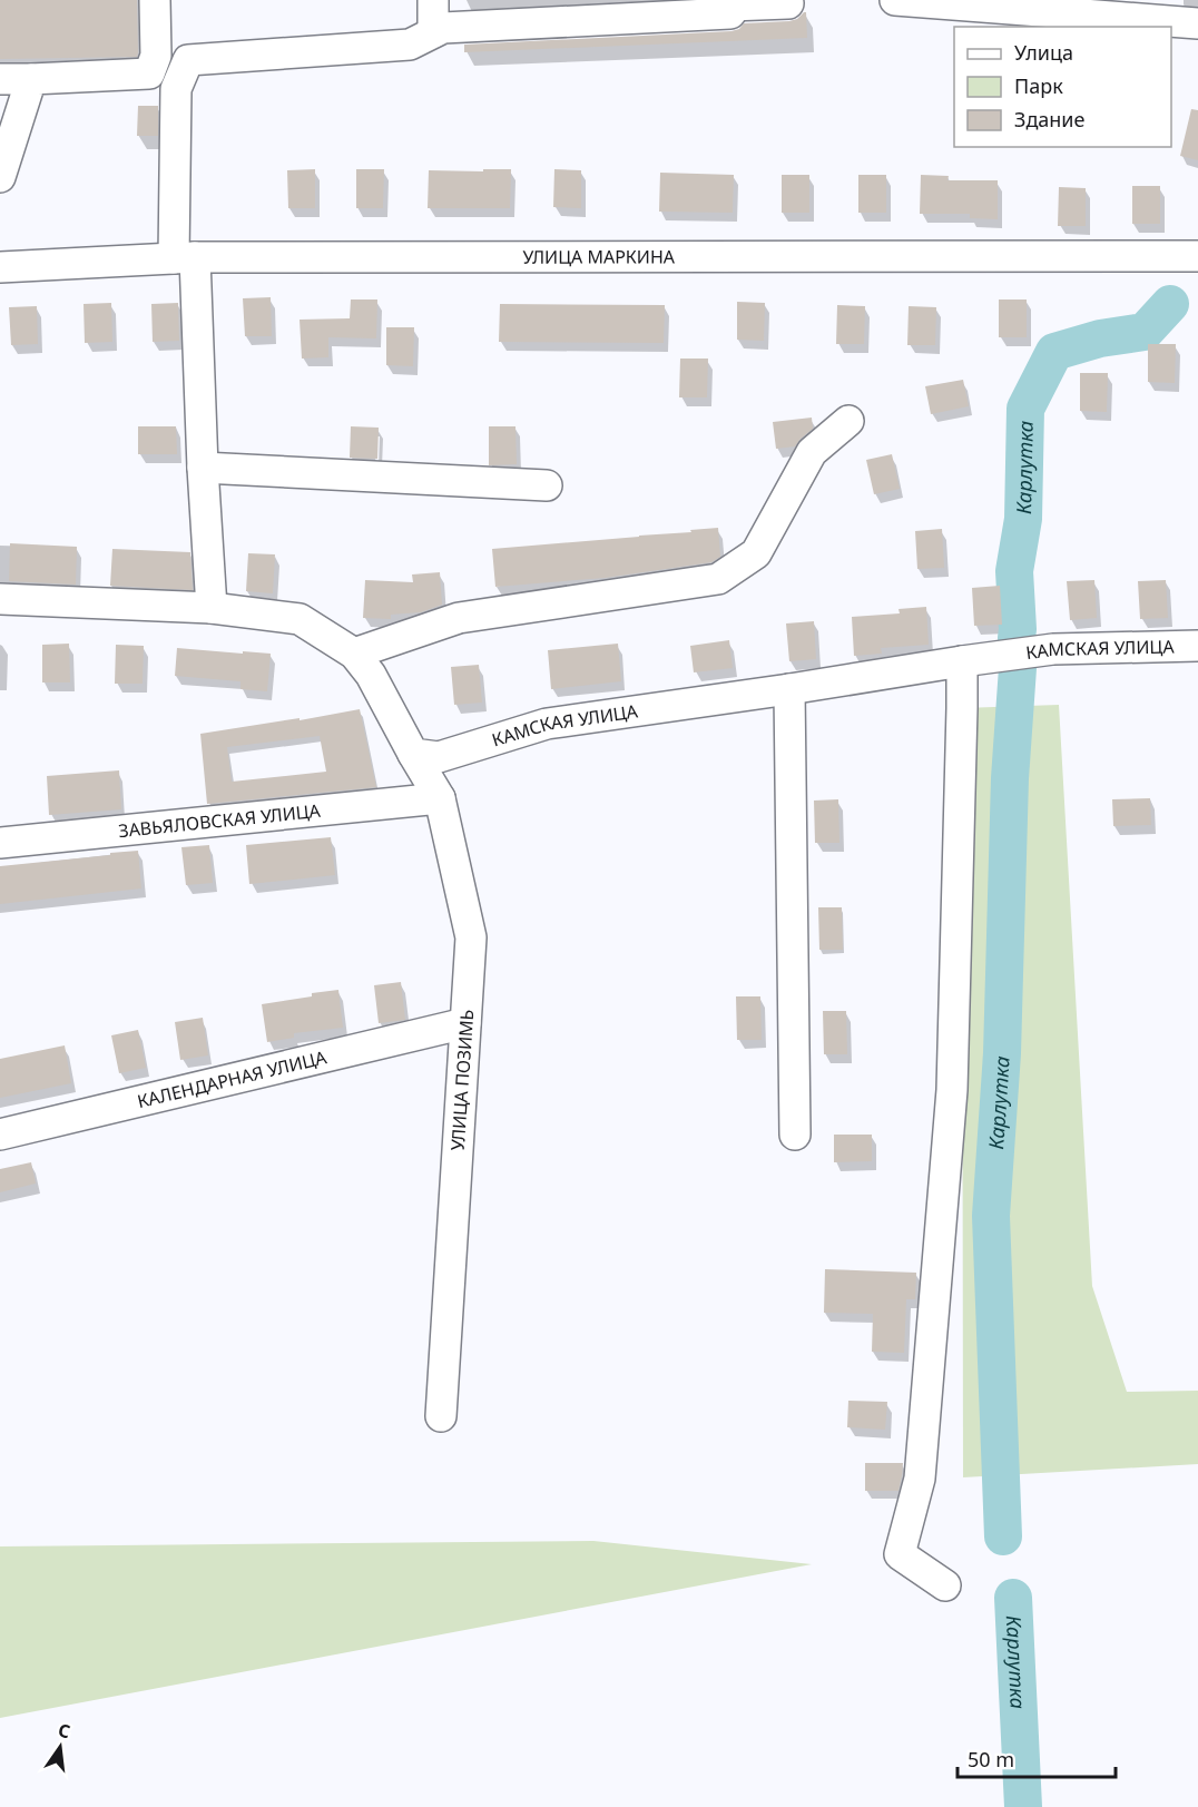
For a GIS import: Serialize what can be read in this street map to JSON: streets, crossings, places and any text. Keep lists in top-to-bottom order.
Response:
{
  "streets": {
    "street": [
      "УЛИЦА МАРКИНА",
      "КАМСКАЯ УЛИЦА",
      "ЗАВЬЯЛОВСКАЯ УЛИЦА",
      "КАЛЕНДАРНАЯ УЛИЦА",
      "УЛИЦА ПОЗИМЬ"
    ]
  },
  "crossings": [
    ["КАМСКАЯ УЛИЦА", "УЛИЦА ПОЗИМЬ"],
    ["ЗАВЬЯЛОВСКАЯ УЛИЦА", "УЛИЦА ПОЗИМЬ"],
    ["КАЛЕНДАРНАЯ УЛИЦА", "УЛИЦА ПОЗИМЬ"]
  ],
  "water": ["Карлутка"],
  "legend": ["Улица", "Парк", "Здание"],
  "scale_bar": "50 m",
  "north": "top"
}
